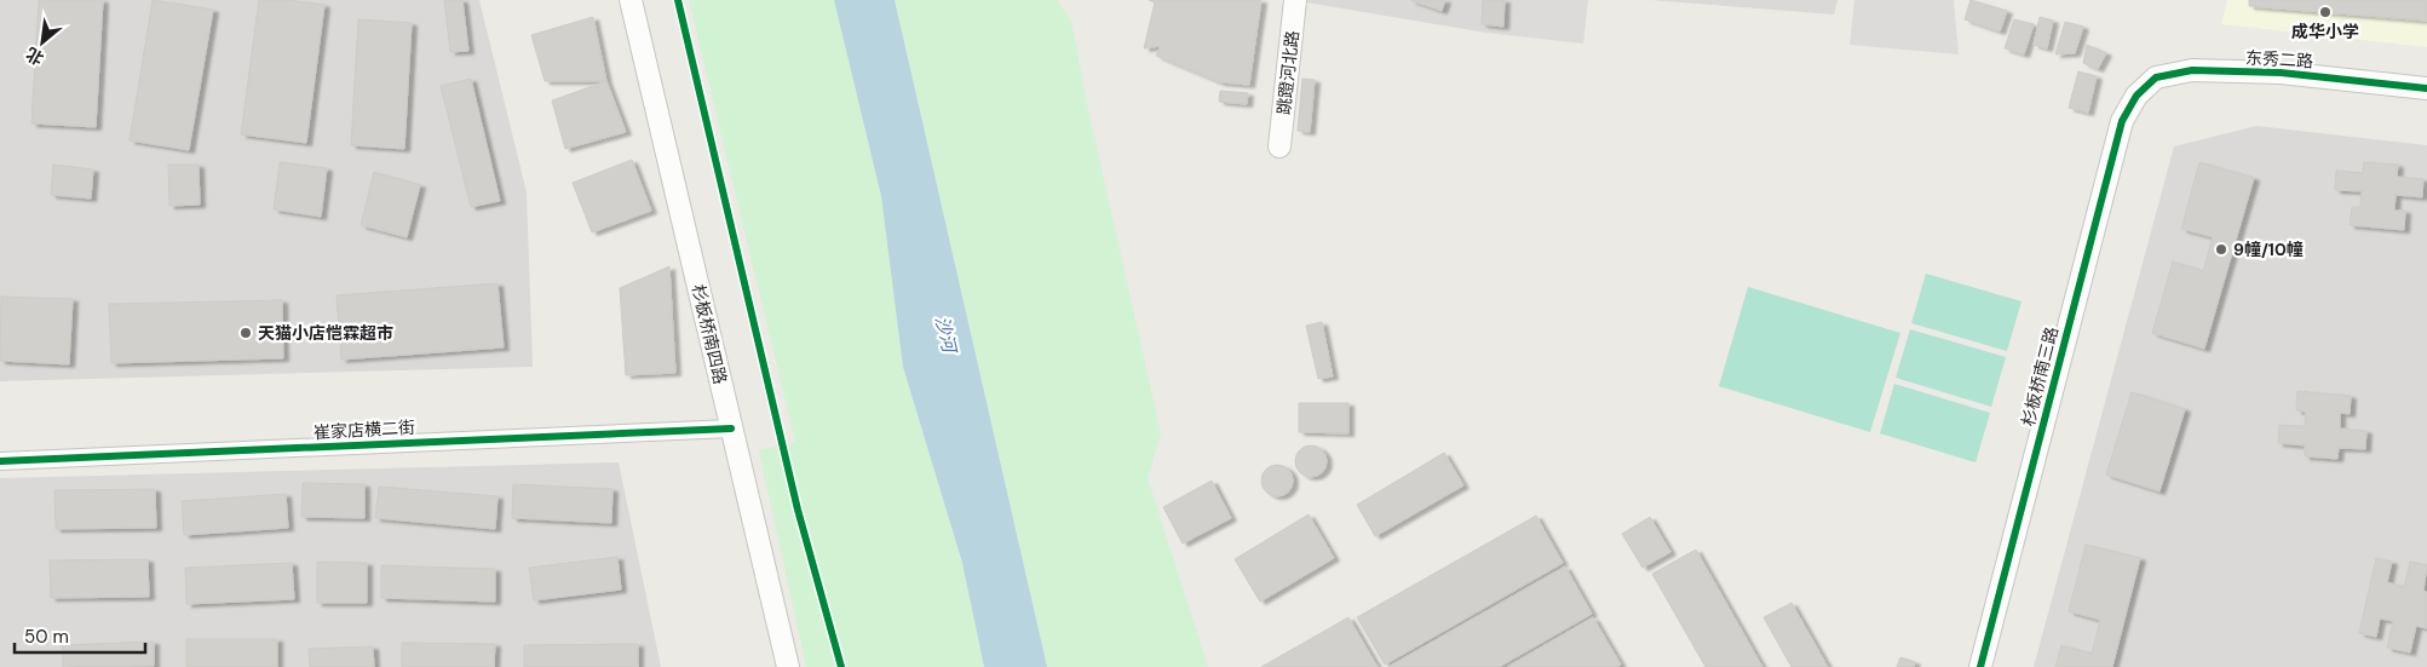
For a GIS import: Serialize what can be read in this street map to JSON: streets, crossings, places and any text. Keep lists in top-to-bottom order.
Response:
{
  "streets": {
    "street": [
      "东秀二路",
      "跳蹬河北路",
      "杉板桥南四路",
      "杉板桥南三路",
      "崔家店横二街"
    ]
  },
  "crossings": [
    ["东秀二路", "杉板桥南三路"],
    ["杉板桥南四路", "崔家店横二街"]
  ],
  "water": ["沙河"],
  "places": ["成华小学", "9幢/10幢", "天猫小店恺霖超市"],
  "scale_bar": "50 m",
  "north": "bottom left"
}
